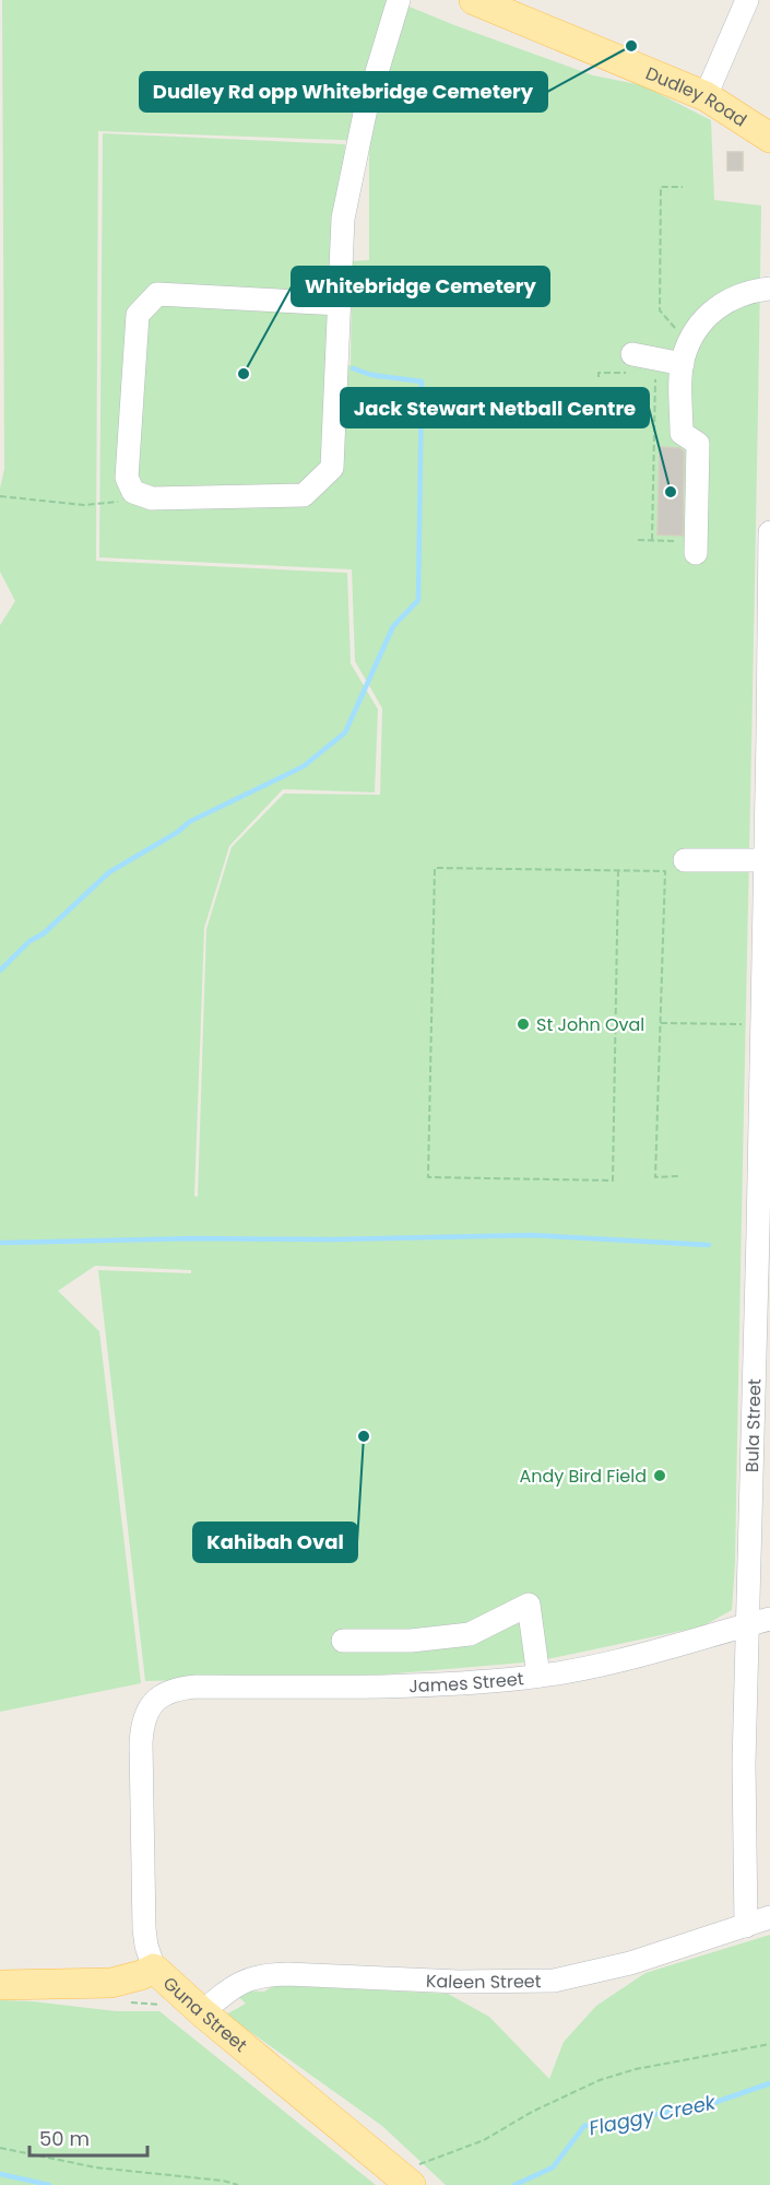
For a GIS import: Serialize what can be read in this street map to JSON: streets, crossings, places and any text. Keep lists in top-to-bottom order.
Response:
{
  "streets": {
    "main road": ["Dudley Road", "Guna Street"],
    "street": ["Bula Street", "James Street", "Kaleen Street"]
  },
  "crossings": [
    ["Bula Street", "James Street"],
    ["Bula Street", "Kaleen Street"],
    ["James Street", "Guna Street"],
    ["Kaleen Street", "Guna Street"]
  ],
  "water": ["Flaggy Creek"],
  "places": [
    "Dudley Rd opp Whitebridge Cemetery",
    "Whitebridge Cemetery",
    "Jack Stewart Netball Centre",
    "St John Oval",
    "Kahibah Oval",
    "Andy Bird Field"
  ],
  "scale_bar": "50 m"
}
